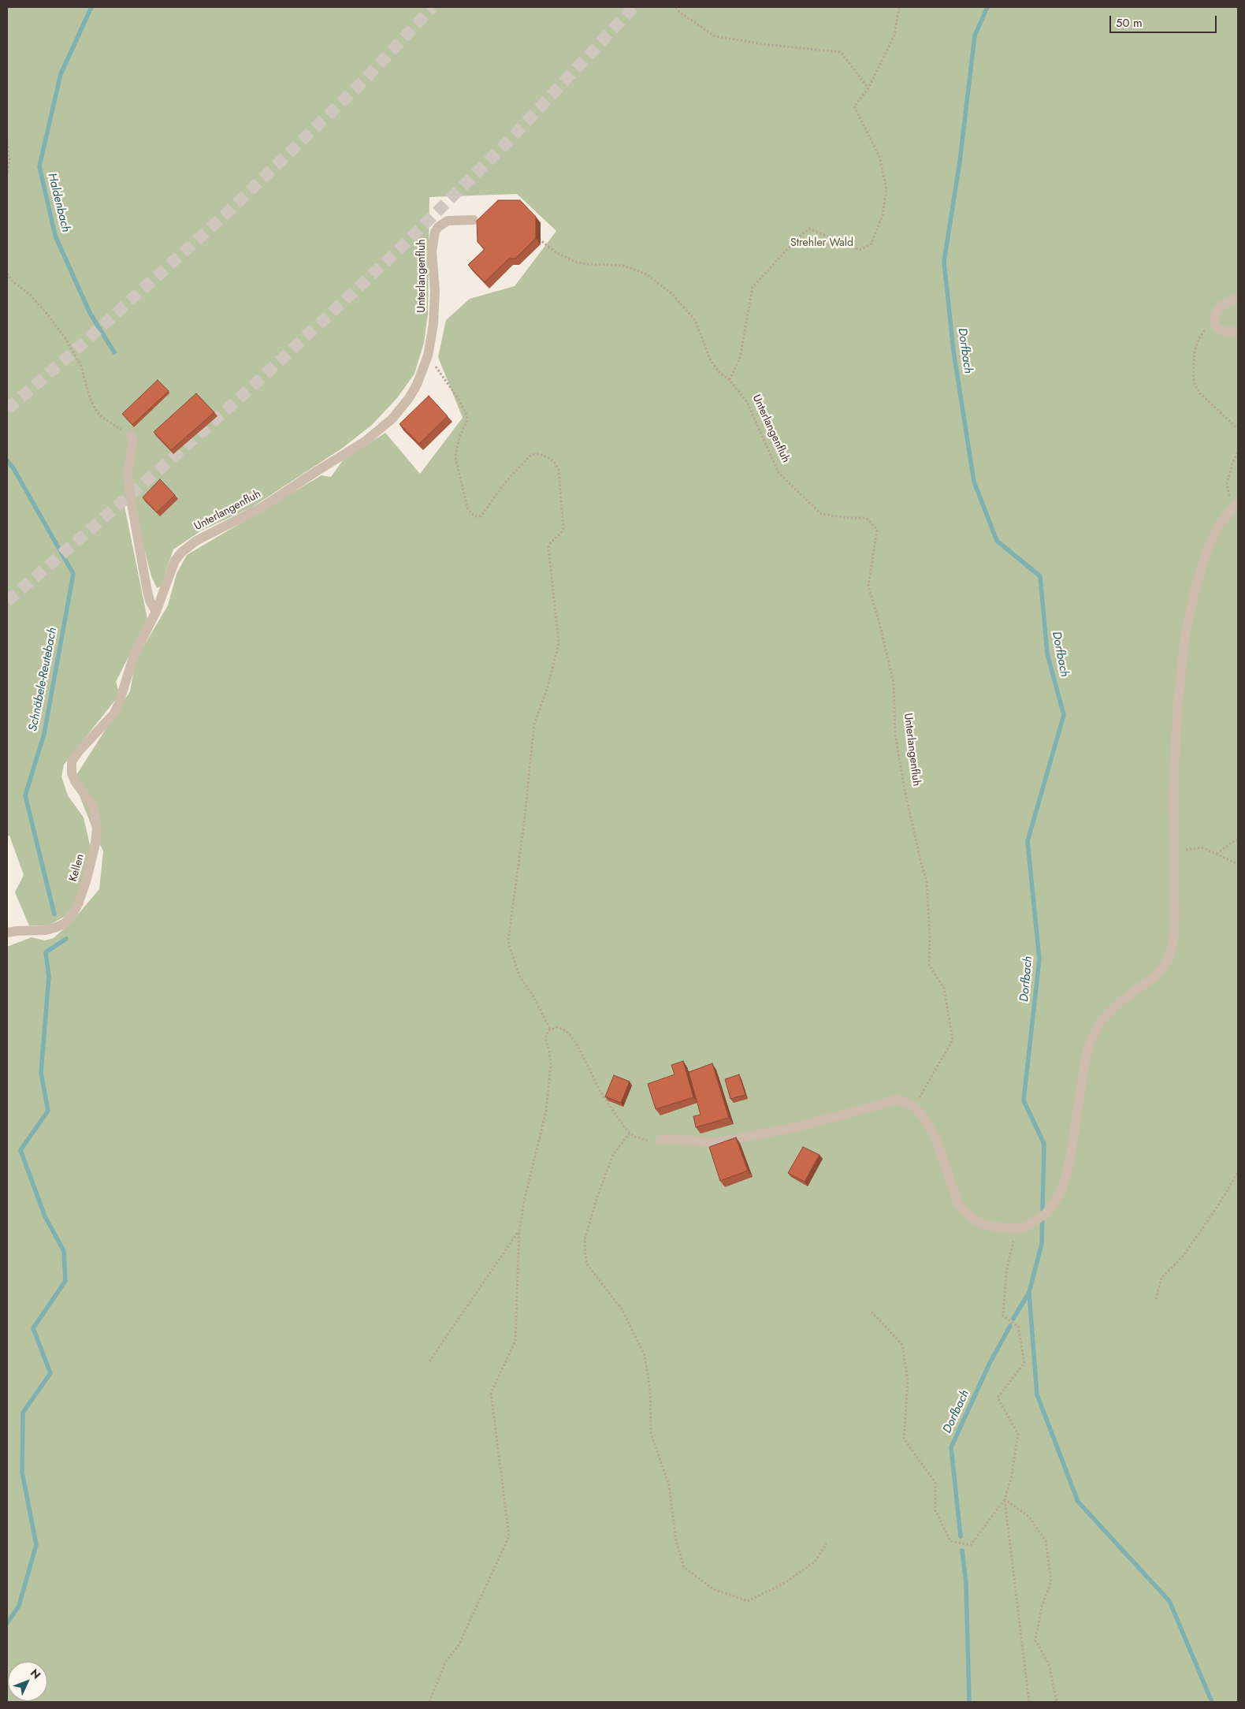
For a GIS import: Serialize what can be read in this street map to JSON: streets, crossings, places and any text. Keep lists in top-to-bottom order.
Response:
{
  "streets": {
    "street": ["Unterlangenfluh", "Kellen"]
  },
  "crossings": [
    ["Unterlangenfluh", "Kellen"]
  ],
  "water": ["Haldenbach", "Dorfbach", "Schnäbele-Reutebach"],
  "parks": ["Strehler Wald"],
  "scale_bar": "50 m",
  "north": "top right"
}
